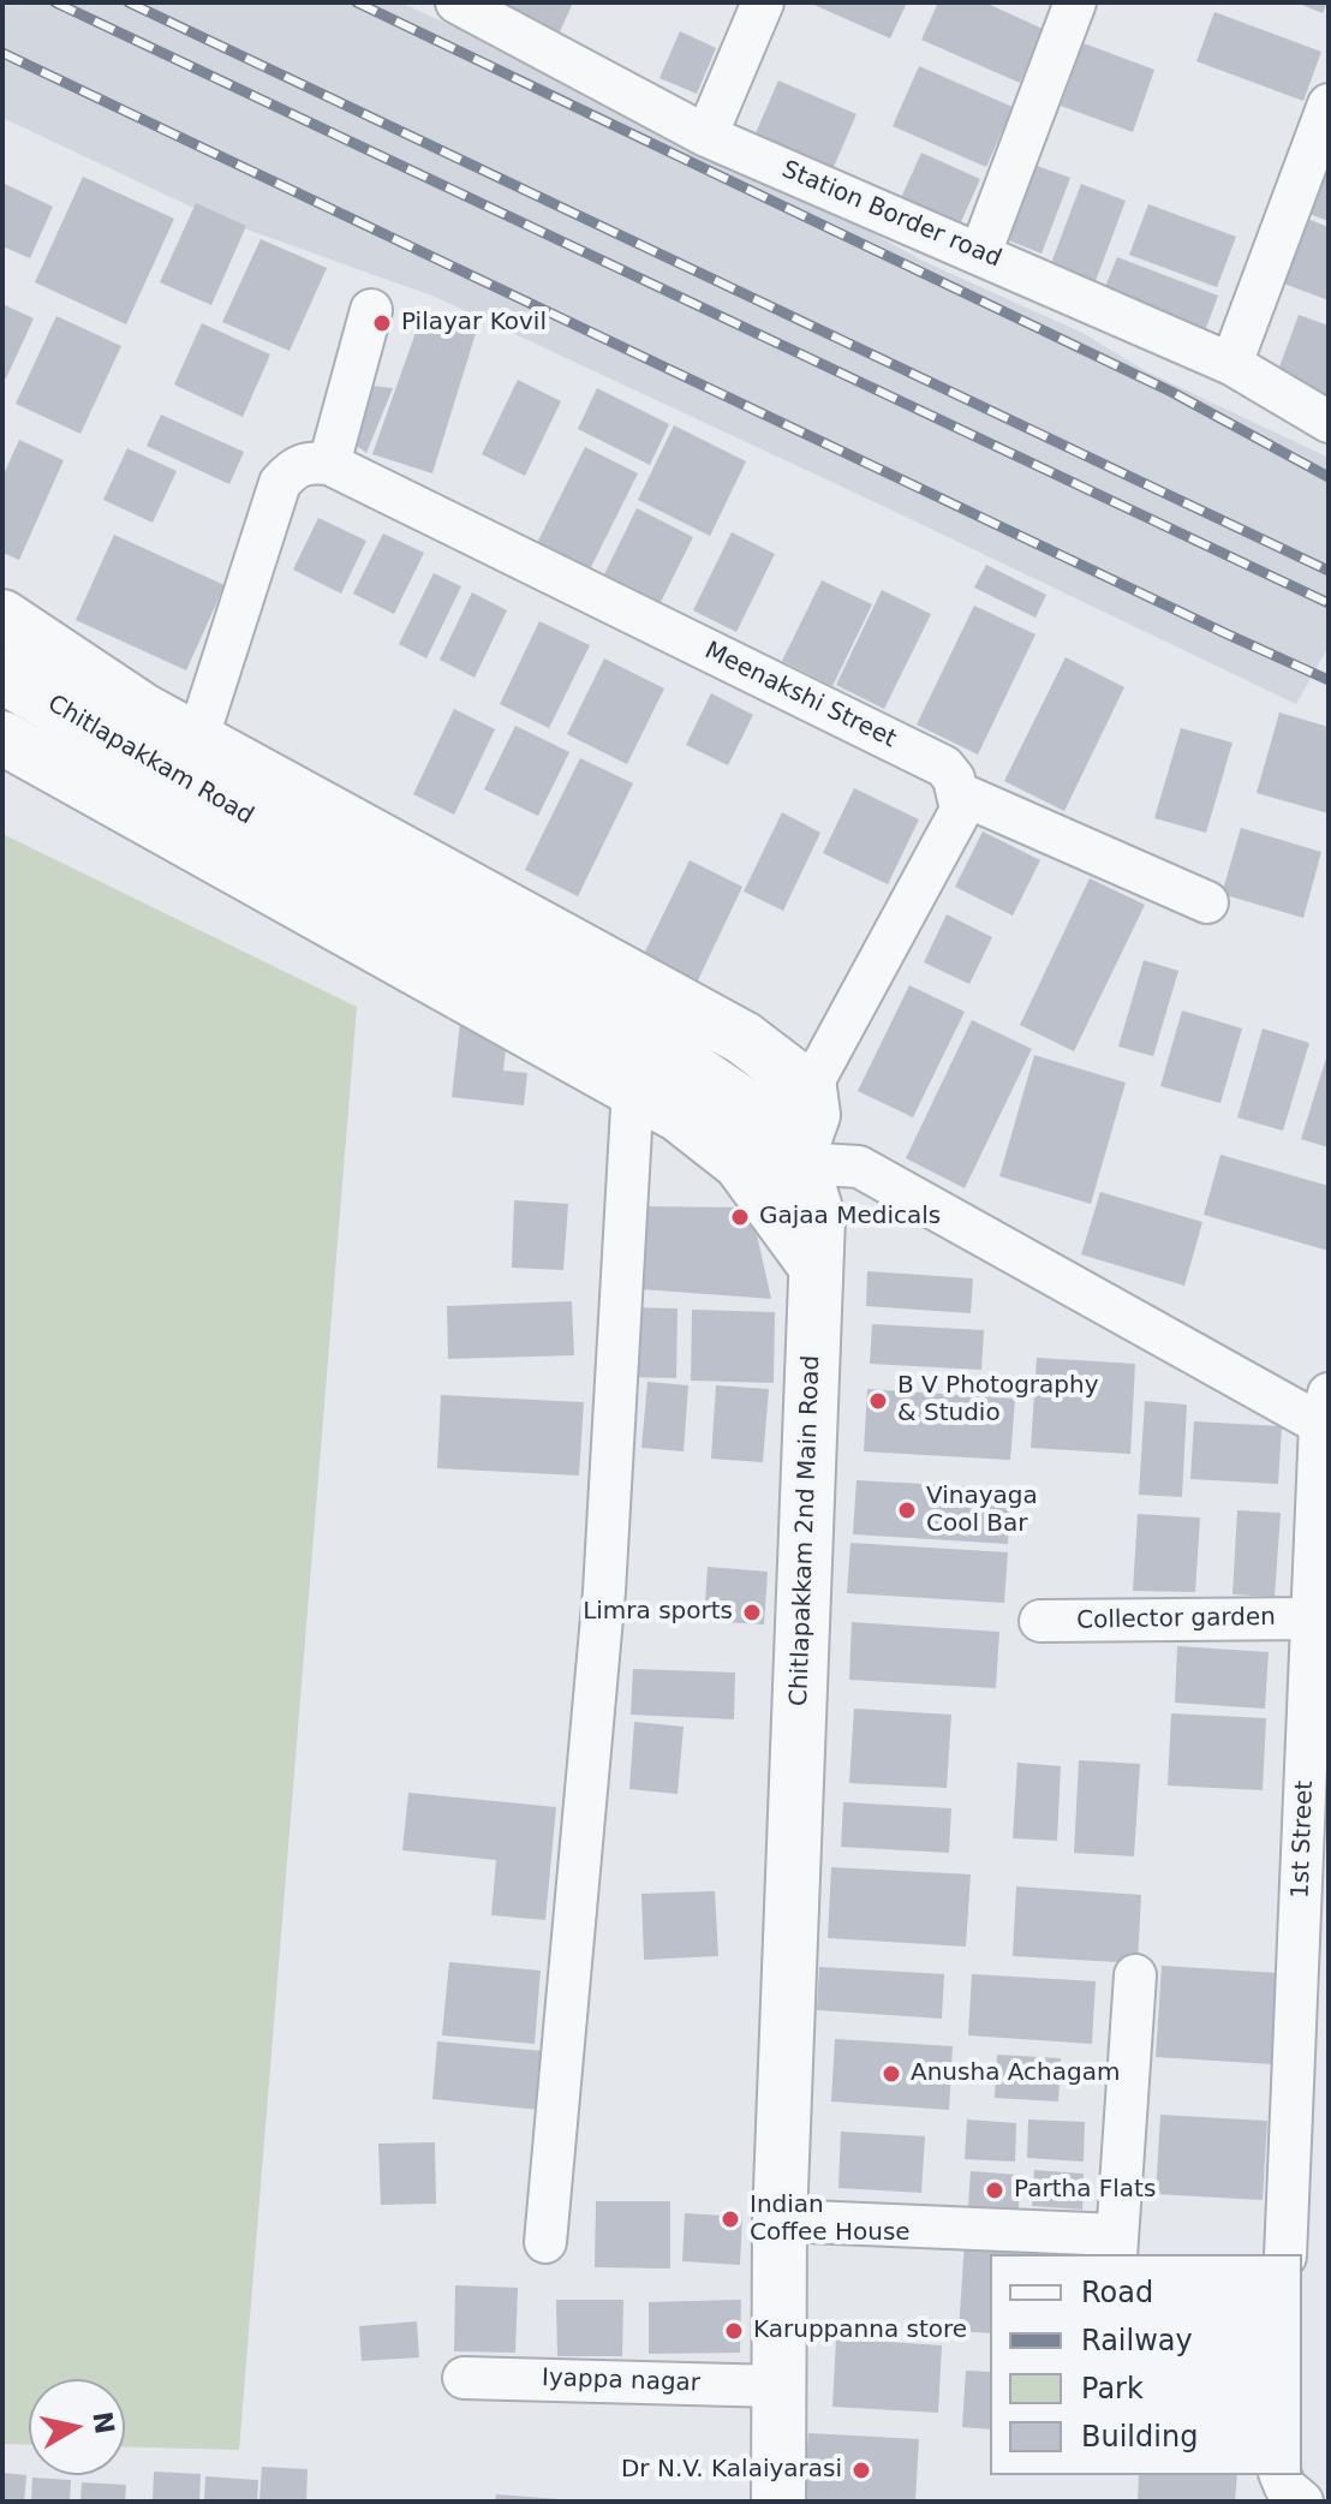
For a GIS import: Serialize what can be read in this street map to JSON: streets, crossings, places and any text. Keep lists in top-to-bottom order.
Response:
{
  "streets": {
    "street": [
      "Station Border road",
      "Meenakshi Street",
      "Chitlapakkam Road",
      "Chitlapakkam 2nd Main Road",
      "Collector garden",
      "1st Street",
      "Iyappa nagar"
    ]
  },
  "crossings": [
    ["Chitlapakkam Road", "Chitlapakkam 2nd Main Road"],
    ["Chitlapakkam 2nd Main Road", "Iyappa nagar"],
    ["Collector garden", "1st Street"]
  ],
  "places": [
    "Pilayar Kovil",
    "Gajaa Medicals",
    "B V Photography & Studio",
    "Vinayaga Cool Bar",
    "Limra sports",
    "Anusha Achagam",
    "Partha Flats",
    "Indian Coffee House",
    "Karuppanna store",
    "Dr N.V. Kalaiyarasi"
  ],
  "legend": [
    "Road",
    "Railway",
    "Park",
    "Building"
  ],
  "north": "right"
}
